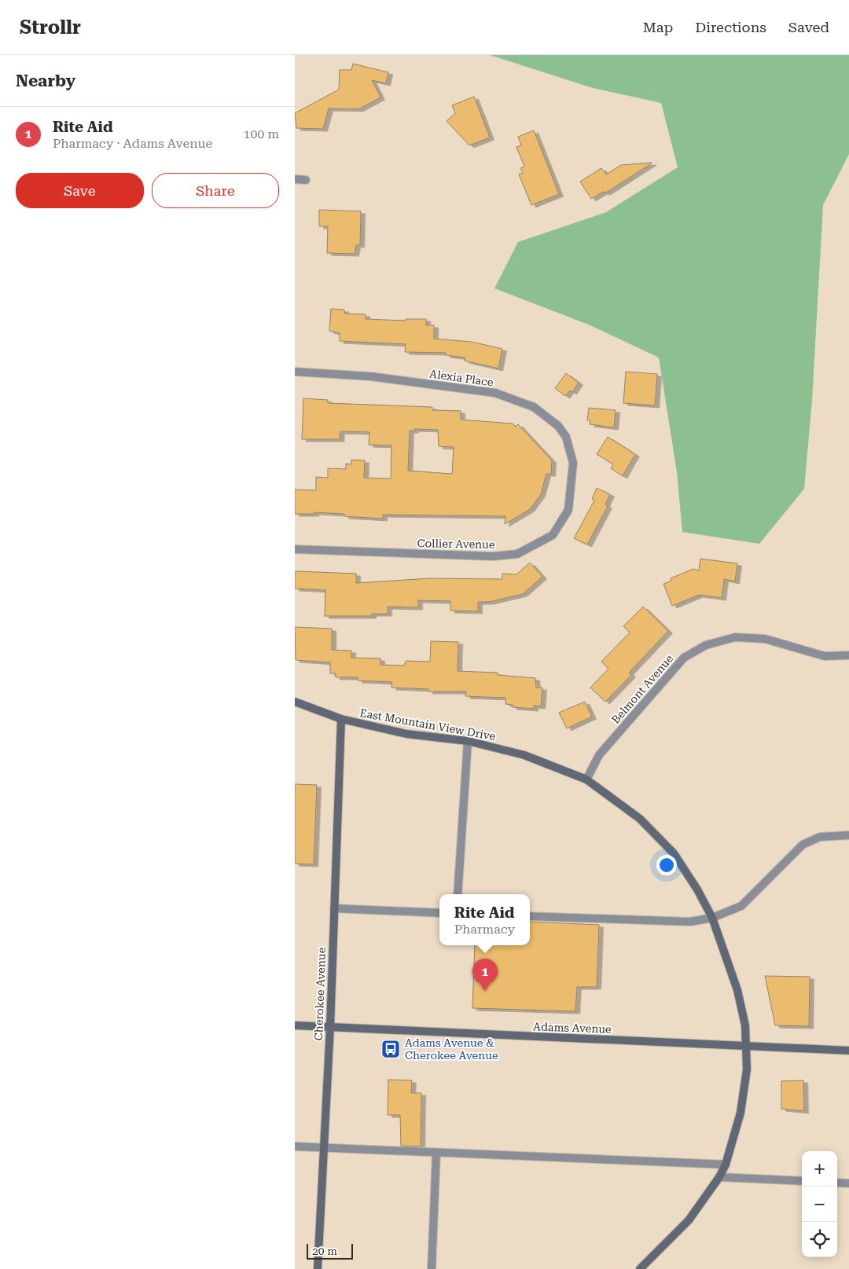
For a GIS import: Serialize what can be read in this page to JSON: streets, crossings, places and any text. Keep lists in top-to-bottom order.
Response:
{
  "streets": {
    "street": [
      "Alexia Place",
      "Collier Avenue",
      "Belmont Avenue",
      "East Mountain View Drive",
      "Cherokee Avenue",
      "Adams Avenue"
    ]
  },
  "crossings": [
    ["Alexia Place", "Collier Avenue"],
    ["Belmont Avenue", "East Mountain View Drive"],
    ["East Mountain View Drive", "Cherokee Avenue"],
    ["East Mountain View Drive", "Adams Avenue"],
    ["Cherokee Avenue", "Adams Avenue"]
  ],
  "places": {
    "bus stop": ["Adams Avenue & Cherokee Avenue"]
  },
  "scale_bar": "20 m",
  "page": {
    "header": "Strollr",
    "nav": ["Map", "Directions", "Saved"],
    "heading": "Nearby",
    "list": [
      {
        "mark": "1",
        "name": "Rite Aid",
        "note": "Pharmacy · Adams Avenue",
        "value": "100 m"
      }
    ],
    "buttons": ["Save", "Share"],
    "popup": ["Rite Aid", "Pharmacy"],
    "pins": "1",
    "map_buttons": ["+", "−"],
    "scale": "20 m"
  }
}
